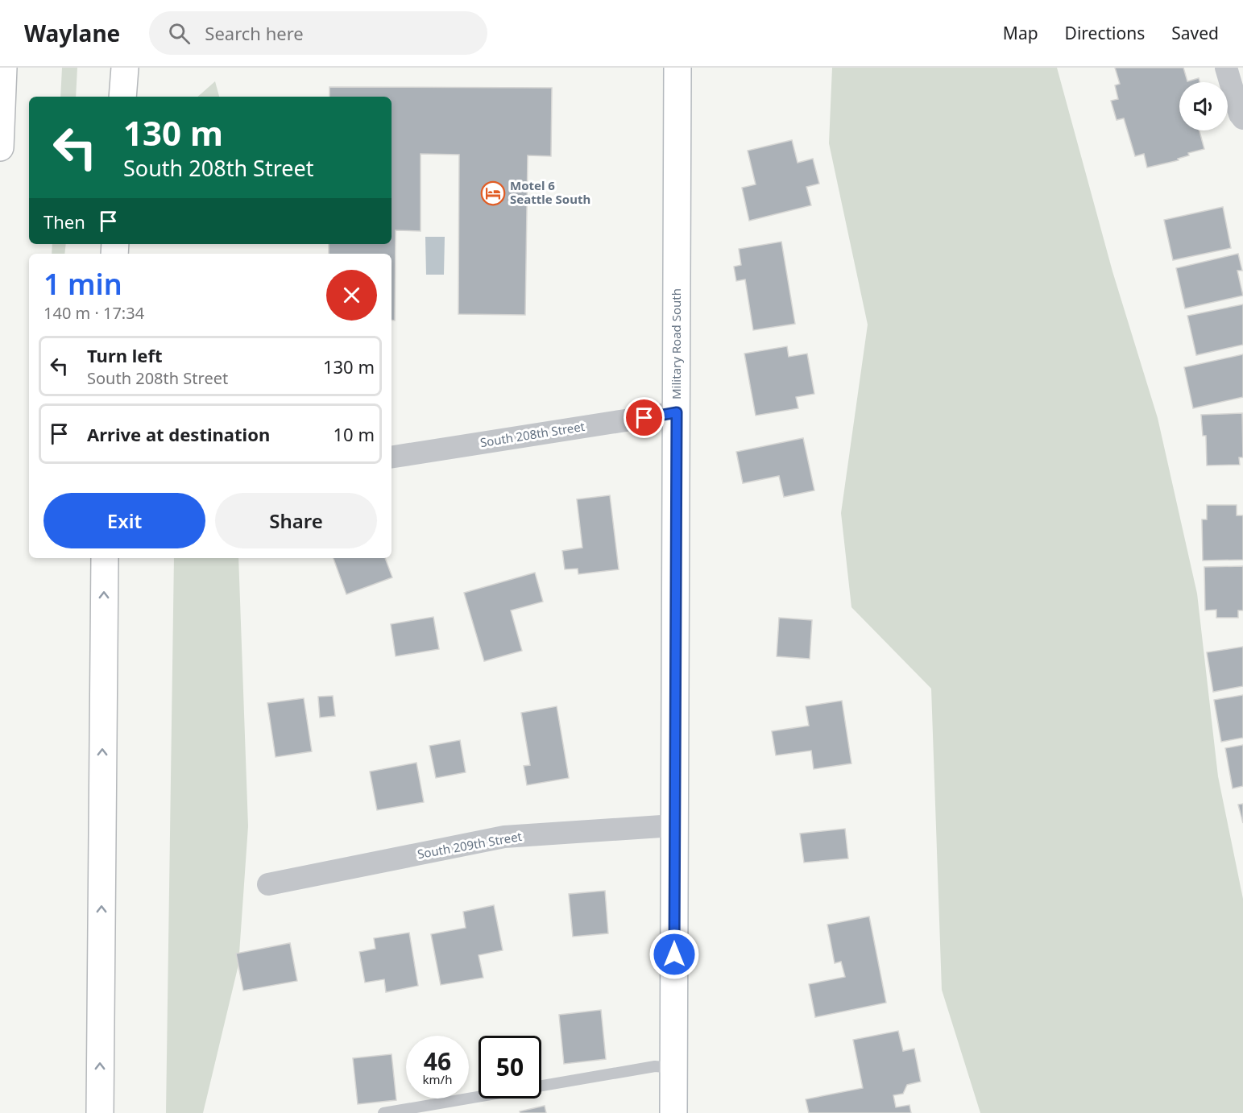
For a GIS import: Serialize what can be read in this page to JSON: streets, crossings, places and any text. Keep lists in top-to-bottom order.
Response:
{
  "streets": {
    "main road": ["Military Road South"],
    "street": ["South 208th Street", "South 209th Street"]
  },
  "crossings": [
    ["Military Road South", "South 208th Street"],
    ["Military Road South", "South 209th Street"]
  ],
  "places": {
    "hotel": ["Motel 6 Seattle South"]
  },
  "page": {
    "header": "Waylane",
    "search": "Search here",
    "nav": ["Map", "Directions", "Saved"],
    "turn": ["130 m", "South 208th Street"],
    "then": "Then",
    "heading": ["1 min", "140 m · 17:34"],
    "list": [
      {
        "name": "Turn left",
        "note": "South 208th Street",
        "value": "130 m"
      },
      {
        "name": "Arrive at destination",
        "value": "10 m"
      }
    ],
    "buttons": ["Exit", "Share"],
    "speed": "46 km/h",
    "limit": "50"
  }
}
